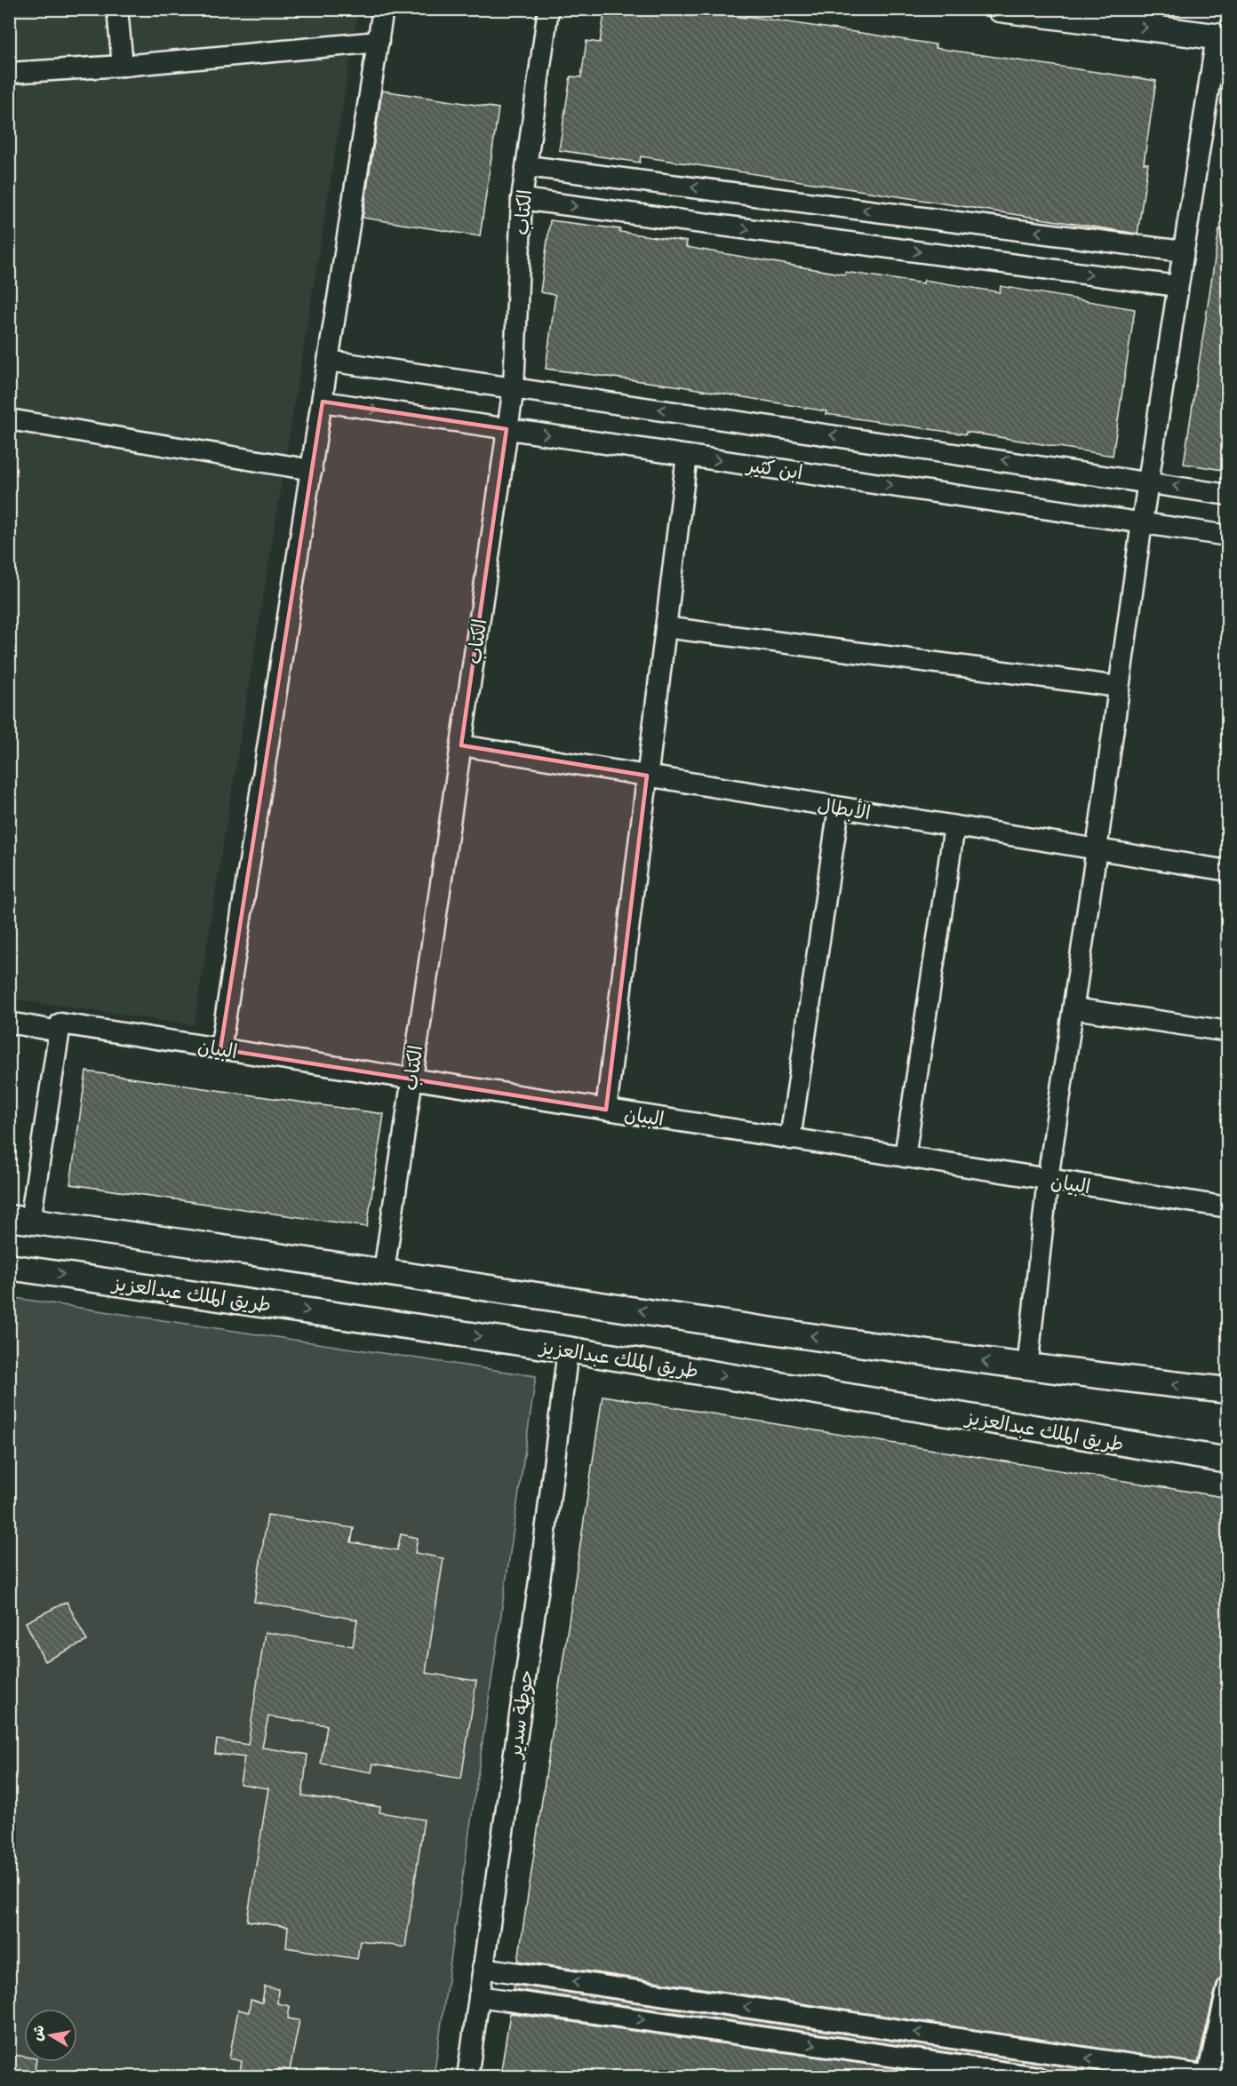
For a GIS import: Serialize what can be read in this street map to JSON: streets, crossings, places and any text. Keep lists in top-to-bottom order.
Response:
{
  "streets": {
    "main road": ["طريق الملك عبدالعزيز"],
    "street": [
      "الكتاب",
      "ابن كثير",
      "الأبطال",
      "البيان",
      "حوطة سدير"
    ]
  },
  "crossings": [
    ["الكتاب", "ابن كثير"],
    ["الكتاب", "الأبطال"],
    ["الكتاب", "البيان"],
    ["طريق الملك عبدالعزيز", "حوطة سدير"]
  ],
  "north": "left"
}
